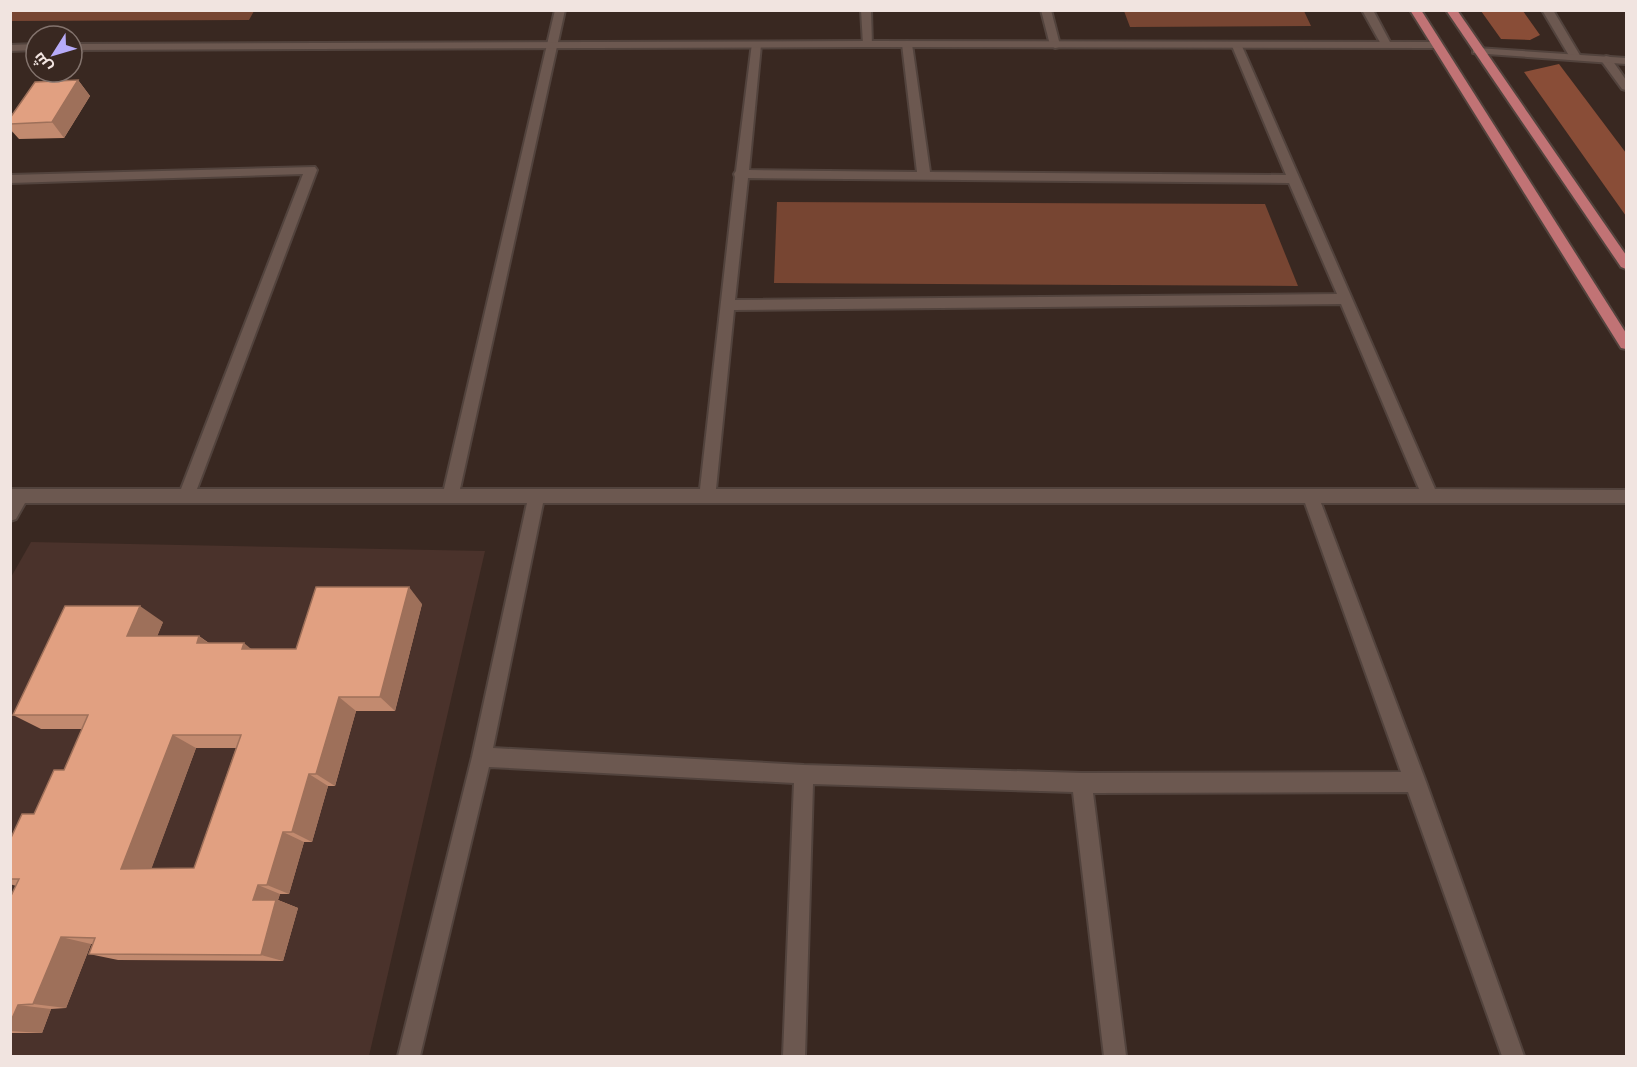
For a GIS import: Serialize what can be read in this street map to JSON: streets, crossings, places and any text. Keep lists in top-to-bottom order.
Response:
{
  "north": "bottom left"
}
